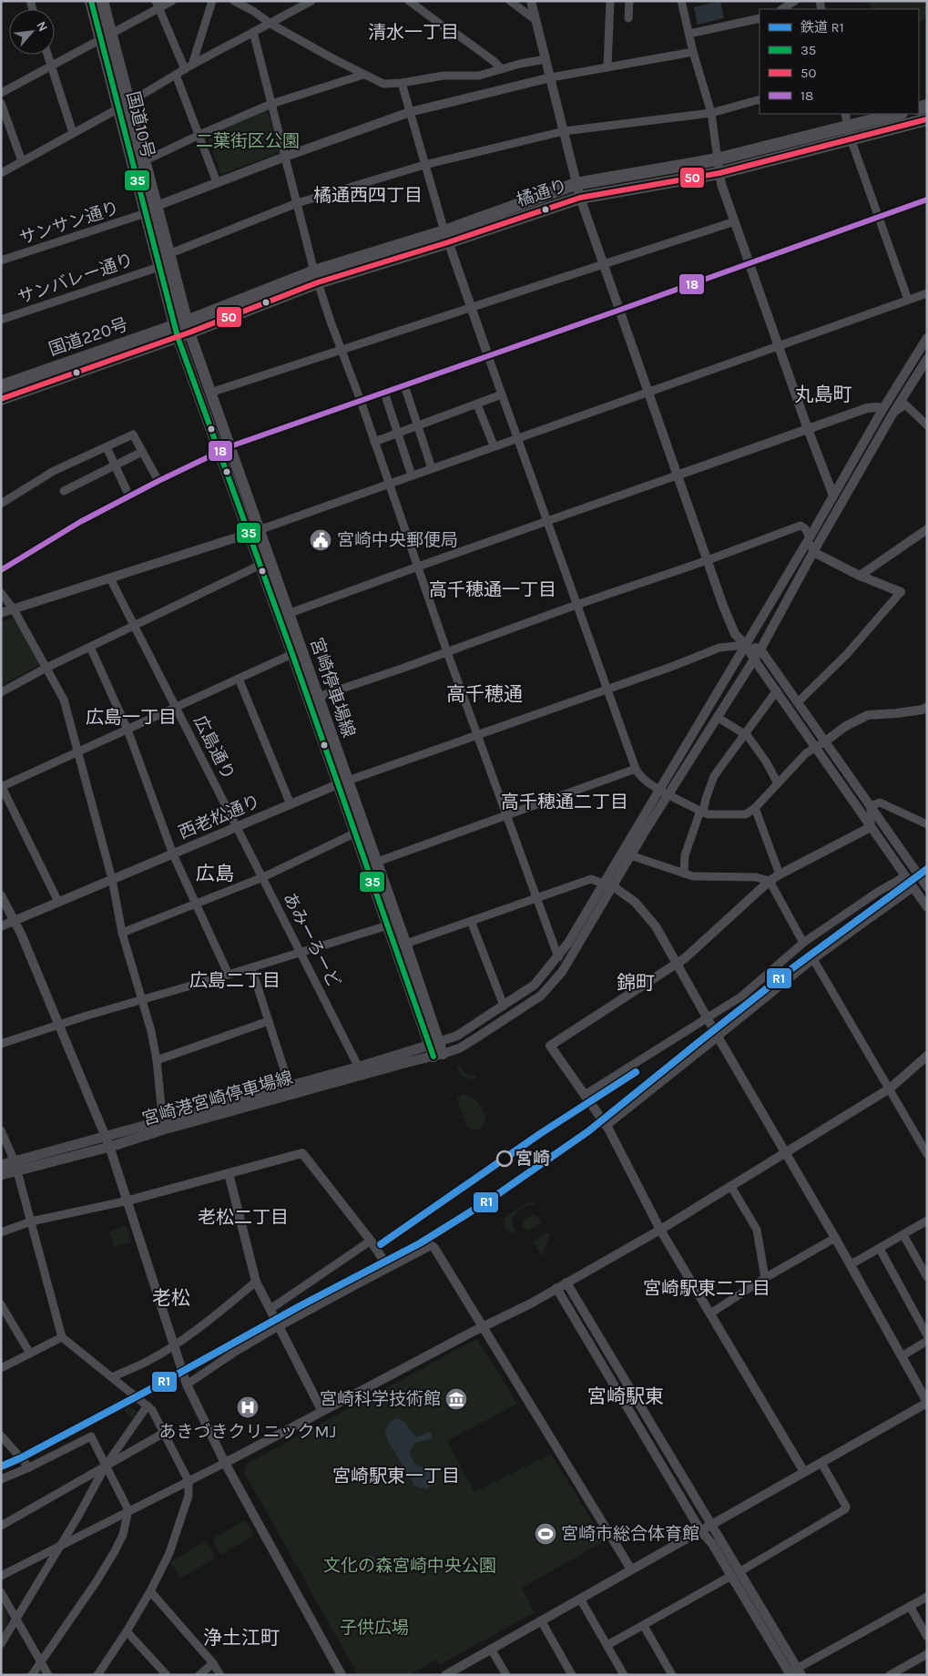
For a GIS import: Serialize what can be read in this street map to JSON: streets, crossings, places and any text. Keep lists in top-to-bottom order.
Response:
{
  "streets": {
    "highway": ["国道10号", "橘通り", "国道220号"],
    "main road": ["宮崎停車場線", "宮崎港宮崎停車場線"],
    "street": [
      "サンサン通り",
      "サンバレー通り",
      "広島通り",
      "西老松通り",
      "あみーろーど"
    ]
  },
  "crossings": [
    ["国道10号", "橘通り"],
    ["国道10号", "サンサン通り"],
    ["国道10号", "サンバレー通り"],
    ["国道10号", "国道220号"],
    ["国道10号", "宮崎停車場線"],
    ["橘通り", "国道220号"],
    ["橘通り", "宮崎停車場線"],
    ["国道220号", "宮崎停車場線"],
    ["宮崎停車場線", "西老松通り"],
    ["宮崎停車場線", "宮崎港宮崎停車場線"],
    ["広島通り", "西老松通り"],
    ["広島通り", "あみーろーど"],
    ["西老松通り", "あみーろーど"],
    ["あみーろーど", "宮崎港宮崎停車場線"]
  ],
  "districts": [
    "清水一丁目",
    "橘通西四丁目",
    "丸島町",
    "高千穂通一丁目",
    "高千穂通",
    "広島一丁目",
    "高千穂通二丁目",
    "広島",
    "広島二丁目",
    "錦町",
    "老松二丁目",
    "宮崎駅東二丁目",
    "老松",
    "宮崎駅東",
    "宮崎駅東一丁目",
    "浄土江町"
  ],
  "parks": ["二葉街区公園", "文化の森宮崎中央公園", "子供広場"],
  "places": {
    "public building": ["宮崎中央郵便局"],
    "other": ["宮崎"],
    "museum": ["宮崎科学技術館"],
    "hospital": ["あきづきクリニックMJ"],
    "sports": ["宮崎市総合体育館"]
  },
  "lines": [
    "transit line 35",
    "transit line 50",
    "transit line 18",
    "rail line R1"
  ],
  "legend": [
    "鉄道 R1",
    "35",
    "50",
    "18"
  ],
  "north": "top right"
}
